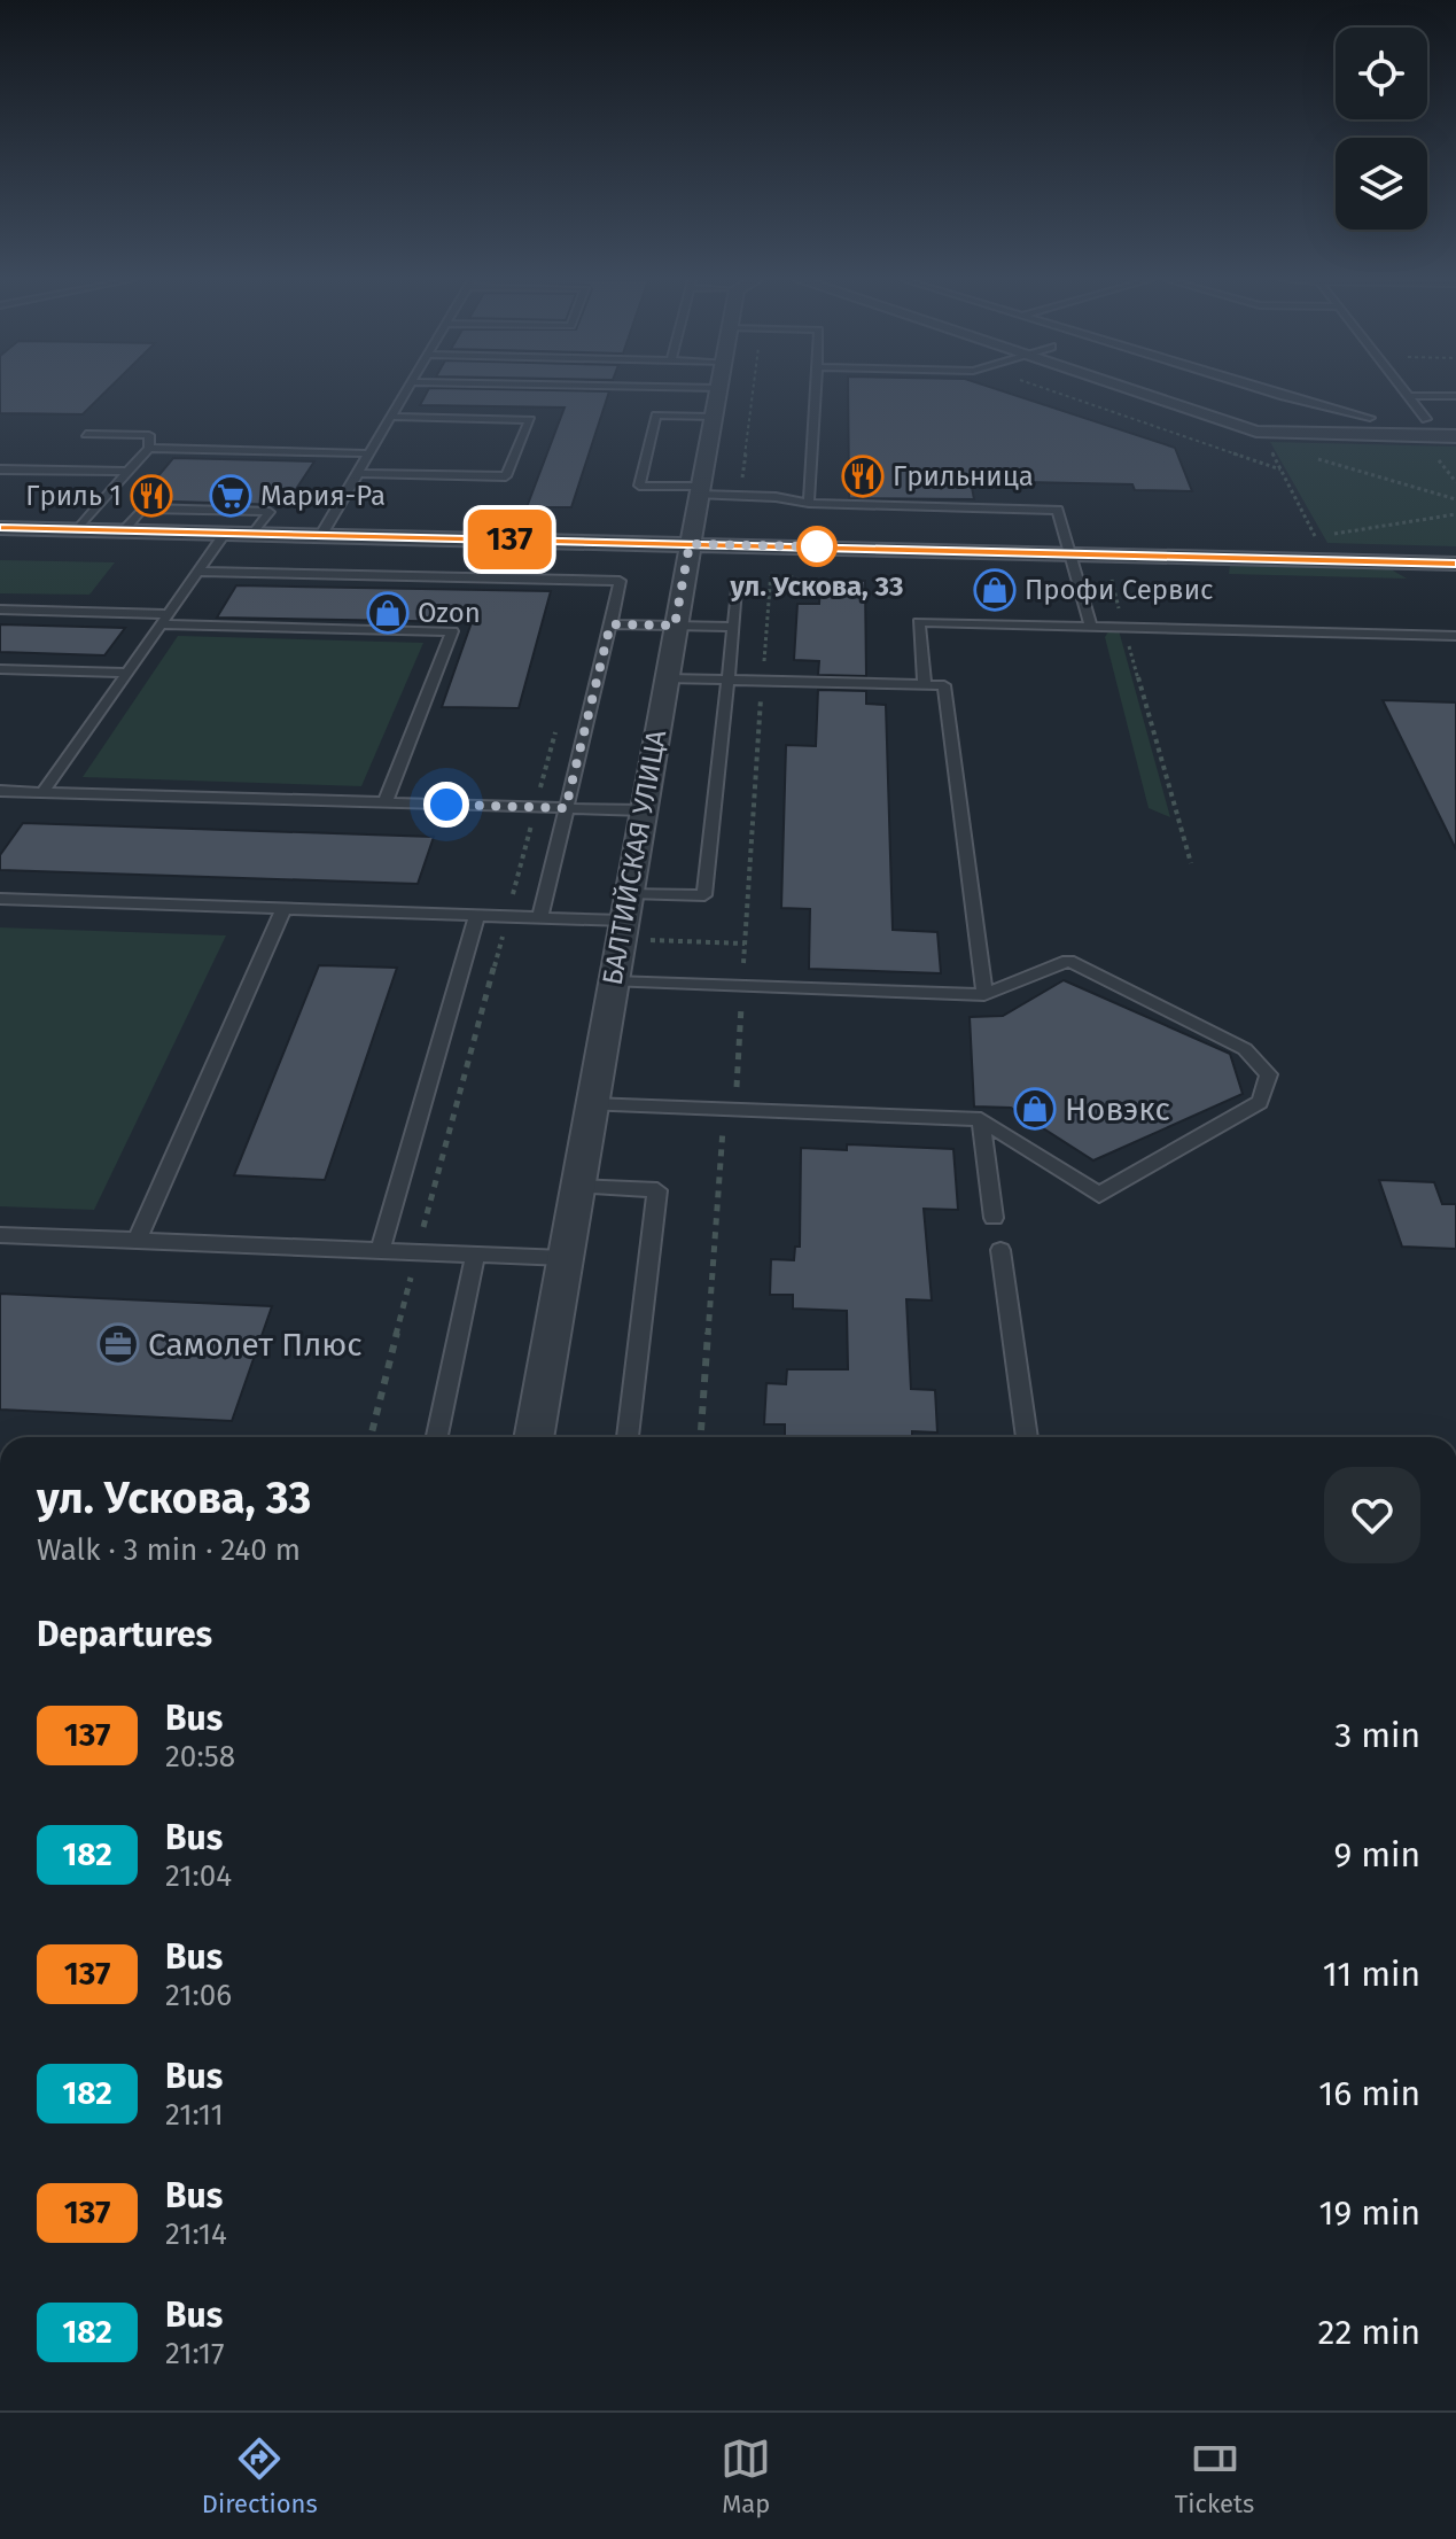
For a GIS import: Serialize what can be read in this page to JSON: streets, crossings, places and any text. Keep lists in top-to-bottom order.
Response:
{
  "streets": {
    "street": ["БАЛТИЙСКАЯ УЛИЦА"]
  },
  "places": {
    "restaurant": ["Грильница", "Гриль 1"],
    "supermarket": ["Мария-Ра"],
    "other": ["ул. Ускова, 33"],
    "shop": ["Профи Сервис", "Ozon", "Новэкс"],
    "office": ["Самолет Плюс"]
  },
  "lines": ["bus line 137"],
  "page": {
    "on_map": "137",
    "heading": [
      ["ул. Ускова, 33", "Walk · 3 min · 240 m"],
      "Departures"
    ],
    "list": [
      {
        "mark": "137",
        "name": "Bus",
        "note": "20:58",
        "value": "3 min"
      },
      {
        "mark": "182",
        "name": "Bus",
        "note": "21:04",
        "value": "9 min"
      },
      {
        "mark": "137",
        "name": "Bus",
        "note": "21:06",
        "value": "11 min"
      },
      {
        "mark": "182",
        "name": "Bus",
        "note": "21:11",
        "value": "16 min"
      },
      {
        "mark": "137",
        "name": "Bus",
        "note": "21:14",
        "value": "19 min"
      },
      {
        "mark": "182",
        "name": "Bus",
        "note": "21:17",
        "value": "22 min"
      }
    ],
    "tabs": ["Directions", "Map", "Tickets"]
  }
}
